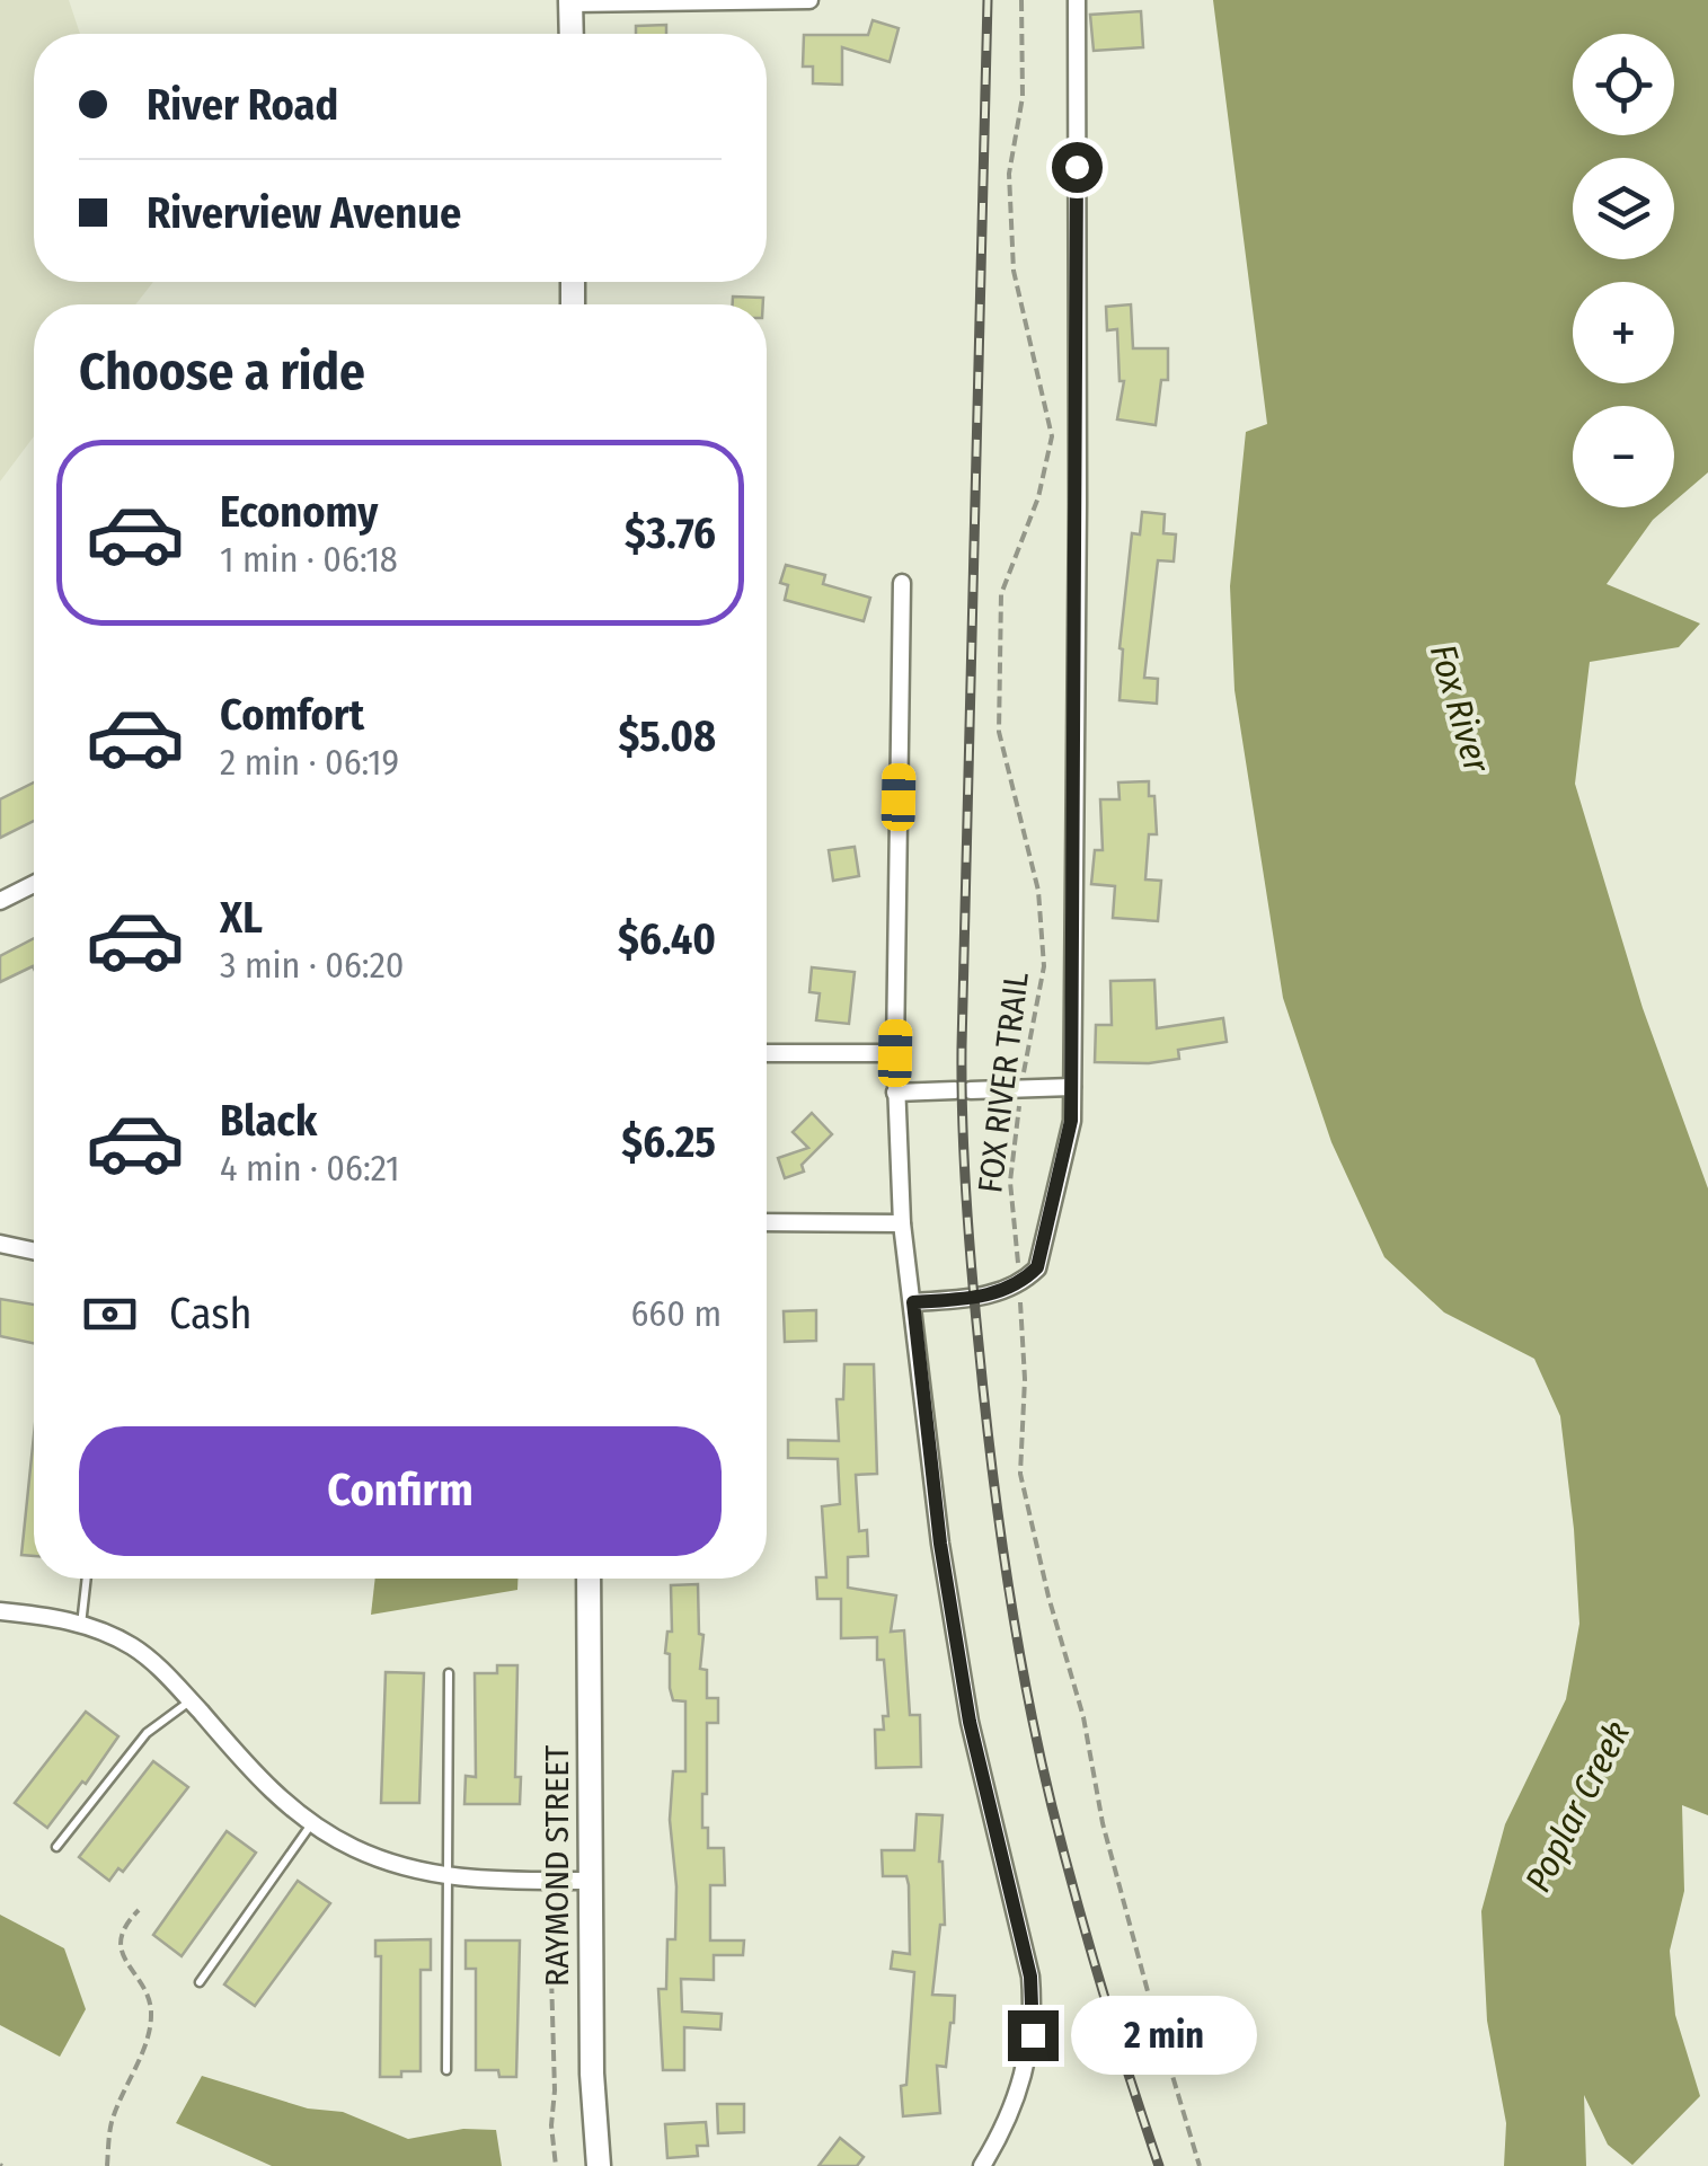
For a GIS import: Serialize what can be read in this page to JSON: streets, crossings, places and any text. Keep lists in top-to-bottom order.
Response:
{
  "streets": {
    "street": ["RAYMOND STREET"],
    "path": ["FOX RIVER TRAIL"]
  },
  "water": ["Fox River", "Poplar Creek"],
  "page": {
    "map_buttons": ["+", "−"],
    "banner": ["River Road", "Riverview Avenue"],
    "heading": "Choose a ride",
    "list": [
      {
        "name": "Economy",
        "note": "1 min · 06:18",
        "value": "$3.76"
      },
      {
        "name": "Comfort",
        "note": "2 min · 06:19",
        "value": "$5.08"
      },
      {
        "name": "XL",
        "note": "3 min · 06:20",
        "value": "$6.40"
      },
      {
        "name": "Black",
        "note": "4 min · 06:21",
        "value": "$6.25"
      }
    ],
    "pay": ["Cash", "660 m"],
    "buttons": "Confirm",
    "bubble": "2 min"
  }
}
